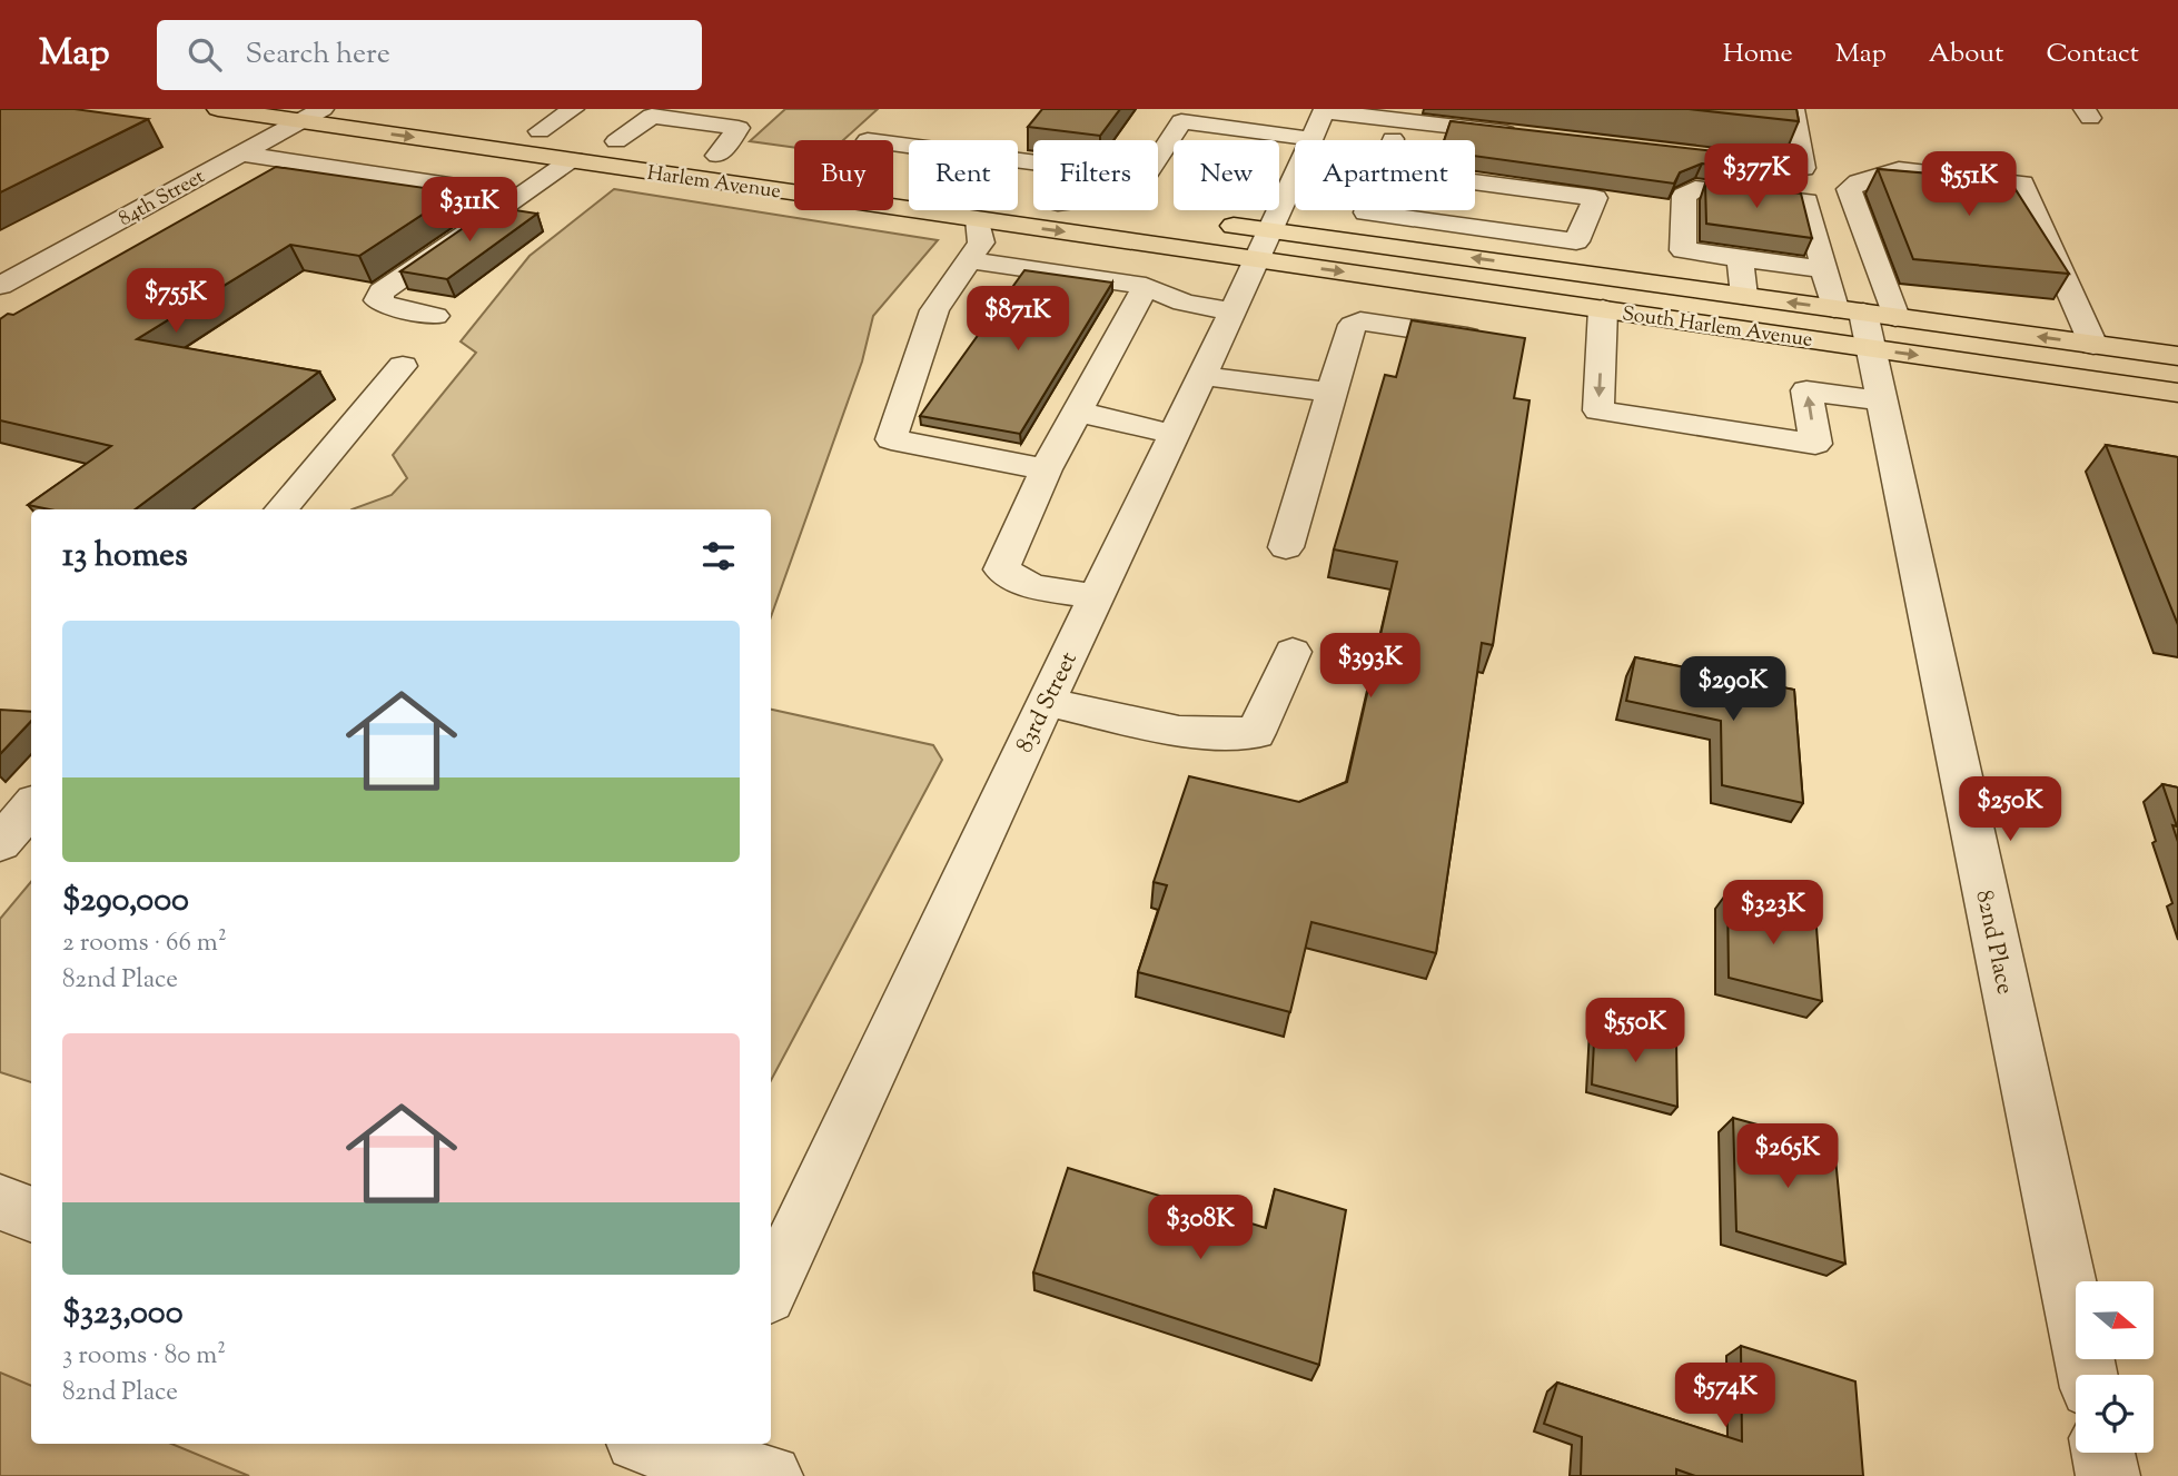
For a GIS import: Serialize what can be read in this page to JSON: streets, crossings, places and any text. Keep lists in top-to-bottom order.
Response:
{
  "streets": {
    "main road": ["Harlem Avenue", "South Harlem Avenue"],
    "street": ["84th Street", "83rd Street", "82nd Place"]
  },
  "crossings": [
    ["Harlem Avenue", "84th Street"],
    ["Harlem Avenue", "South Harlem Avenue"],
    ["Harlem Avenue", "83rd Street"],
    ["South Harlem Avenue", "83rd Street"],
    ["South Harlem Avenue", "82nd Place"]
  ],
  "one_way": ["Harlem Avenue"],
  "north": "right",
  "page": {
    "header": "Map",
    "search": "Search here",
    "nav": [
      "Home",
      "Map",
      "About",
      "Contact"
    ],
    "chip": [
      "Buy",
      "Rent",
      "Filters",
      "New",
      "Apartment"
    ],
    "price": [
      "$377K",
      "$551K",
      "$311K",
      "$755K",
      "$871K",
      "$393K",
      "$290K",
      "$250K",
      "$323K",
      "$550K",
      "$265K",
      "$308K",
      "$574K"
    ],
    "heading": "13 homes",
    "list": [
      {
        "name": "$290,000",
        "note": "2 rooms · 66 m² · 82nd Place"
      },
      {
        "name": "$323,000",
        "note": "3 rooms · 80 m² · 82nd Place"
      }
    ]
  }
}
